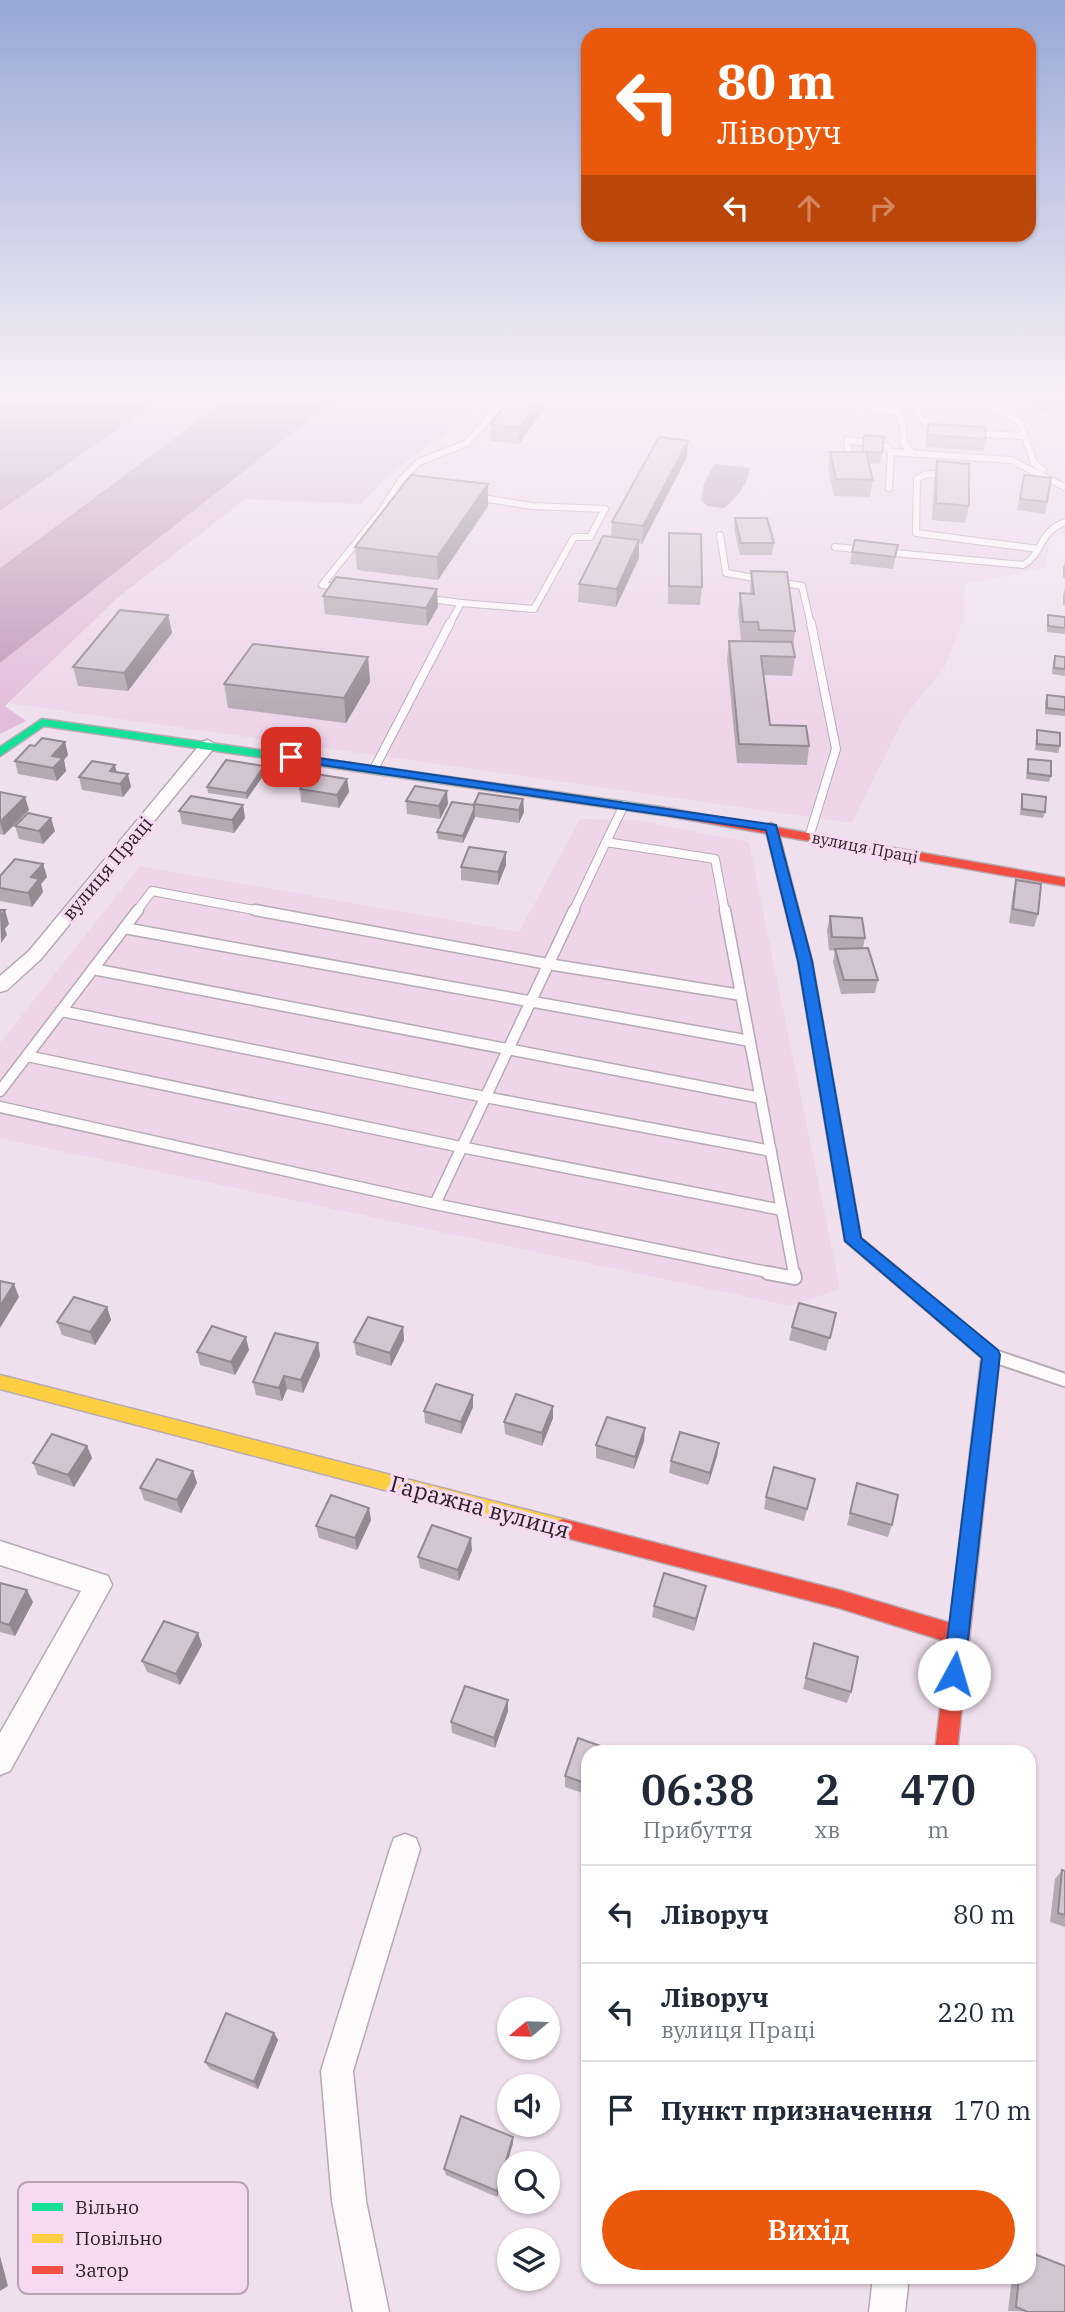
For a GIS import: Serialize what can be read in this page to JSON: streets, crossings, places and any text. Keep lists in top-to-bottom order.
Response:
{
  "streets": {
    "street": ["вулиця Праці", "Гаражна вулиця"]
  },
  "legend": ["Вільно", "Повільно", "Затор"],
  "north": "left",
  "page": {
    "turn": ["80 m", "Ліворуч"],
    "eta": [
      "06:38",
      "Прибуття",
      "2",
      "хв",
      "470",
      "m"
    ],
    "list": [
      {
        "name": "Ліворуч",
        "value": "80 m"
      },
      {
        "name": "Ліворуч",
        "note": "вулиця Праці",
        "value": "220 m"
      },
      {
        "name": "Пункт призначення",
        "value": "170 m"
      }
    ],
    "buttons": "Вихід"
  }
}
